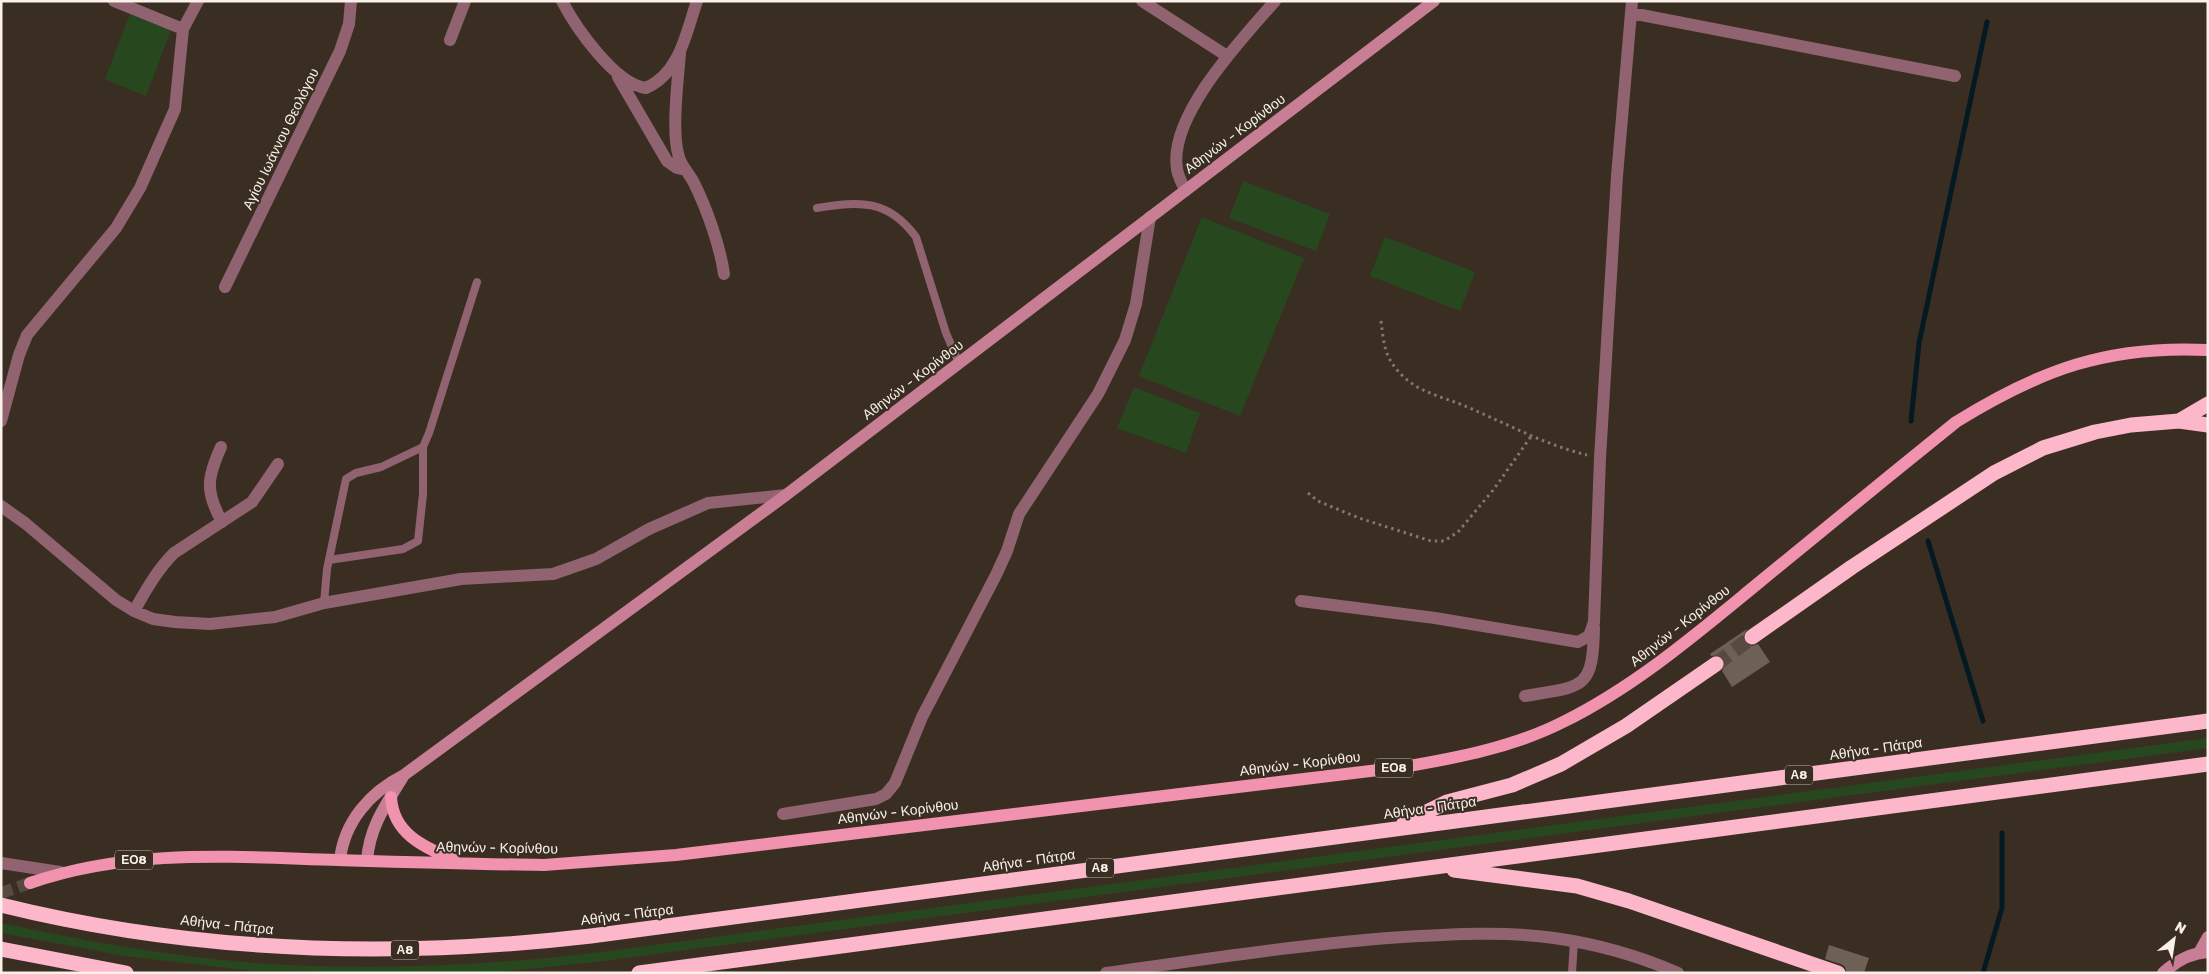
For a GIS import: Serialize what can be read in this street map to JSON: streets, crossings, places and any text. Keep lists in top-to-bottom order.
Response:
{
  "streets": {
    "highway": ["Αθήνα - Πάτρα", "Α8"],
    "main road": ["Αθηνών - Κορίνθου", "ΕΟ8"],
    "street": ["Αγίου Ιωάννου Θεολόγου"]
  },
  "north": "top right"
}
